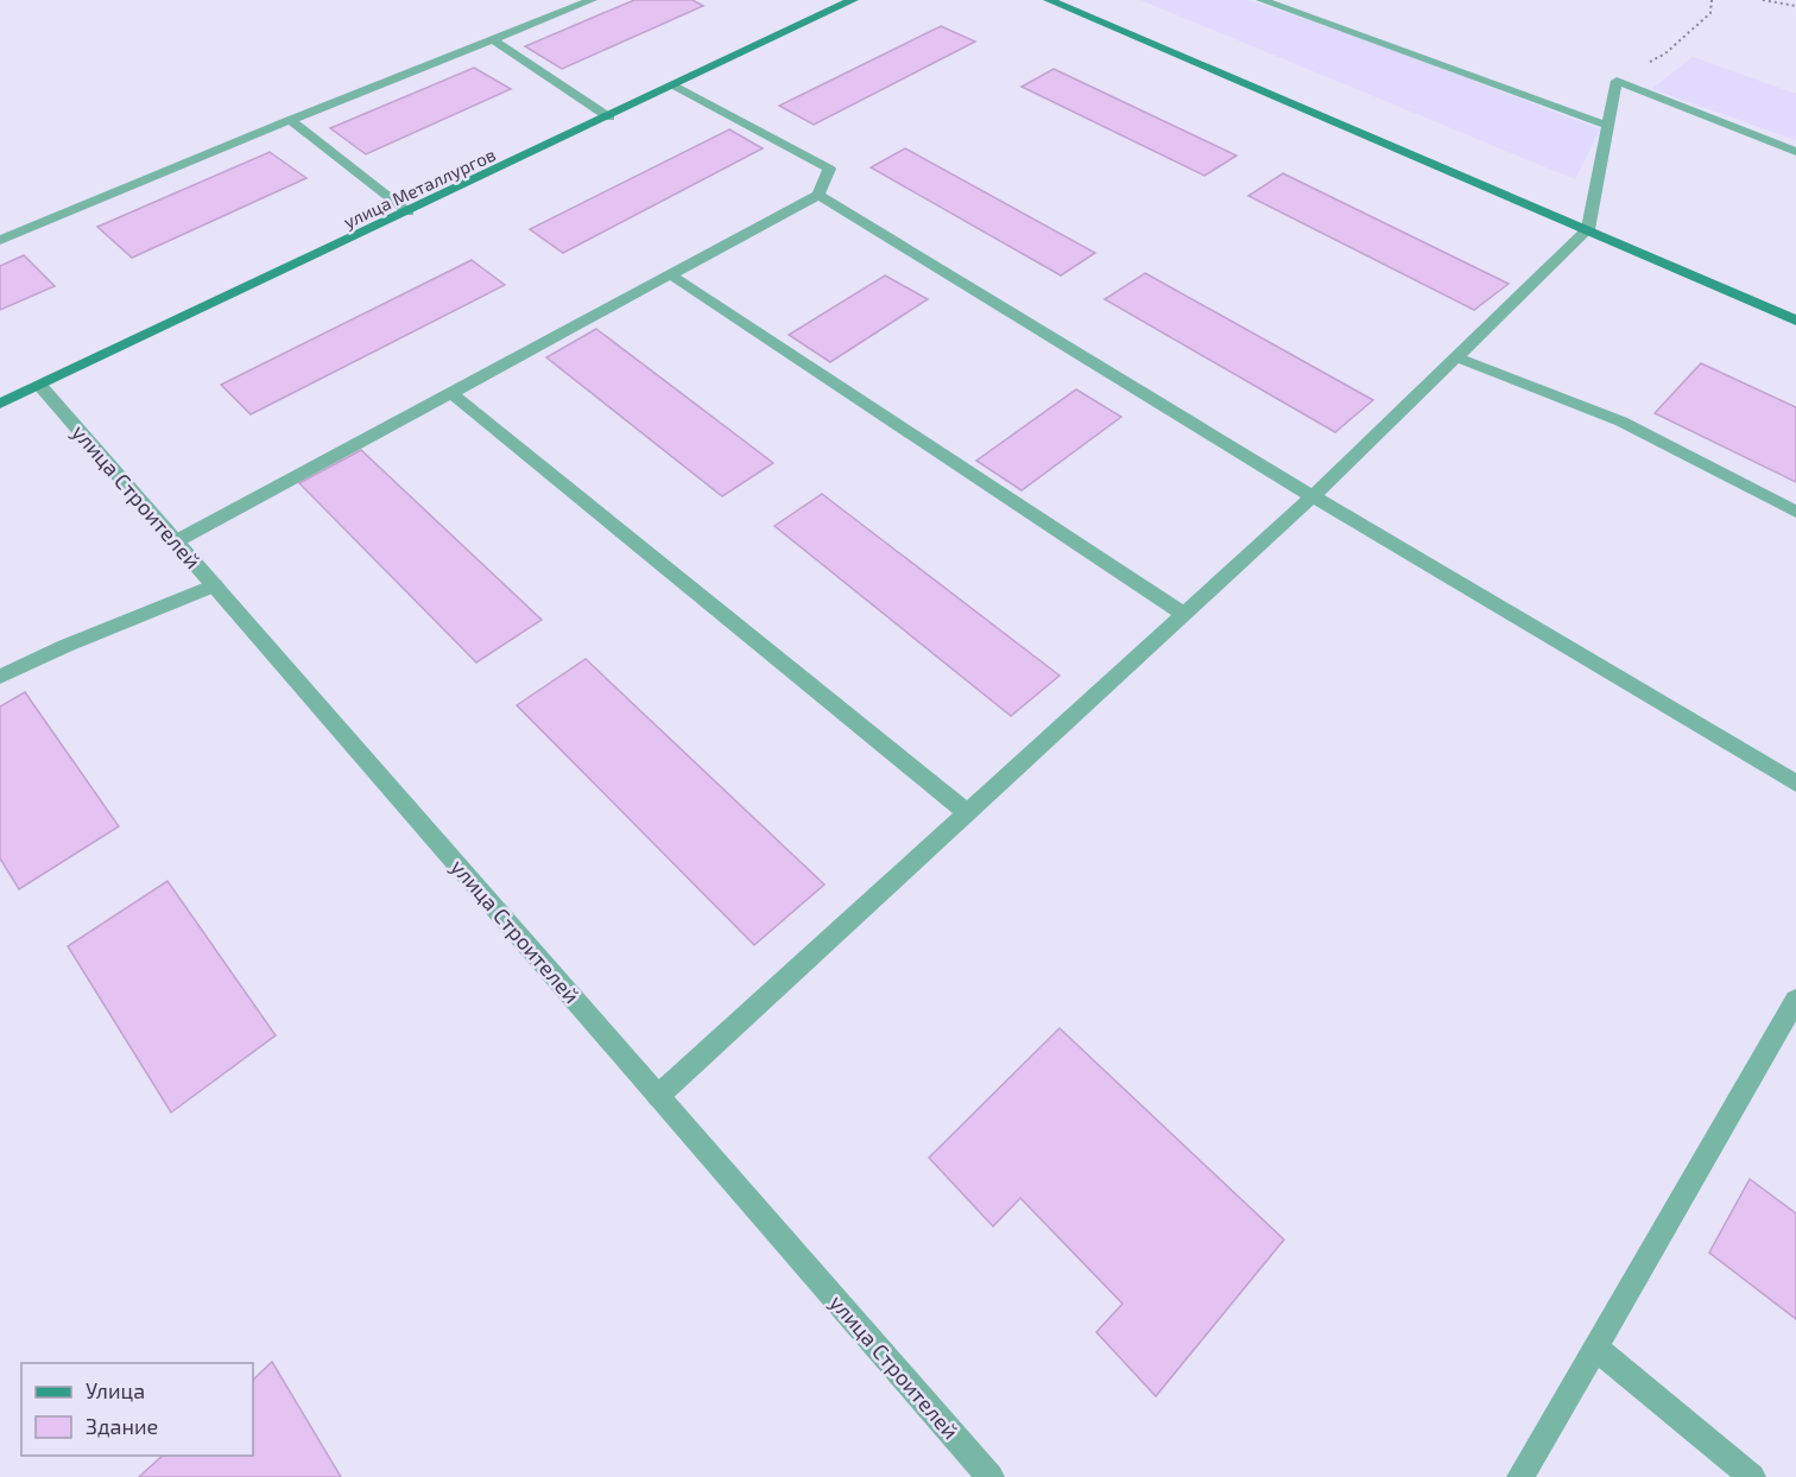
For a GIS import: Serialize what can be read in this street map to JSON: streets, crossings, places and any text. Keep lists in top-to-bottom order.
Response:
{
  "streets": {
    "main road": ["улица Металлургов"],
    "street": ["улица Строителей"]
  },
  "crossings": [
    ["улица Металлургов", "улица Строителей"]
  ],
  "legend": ["Улица", "Здание"]
}
